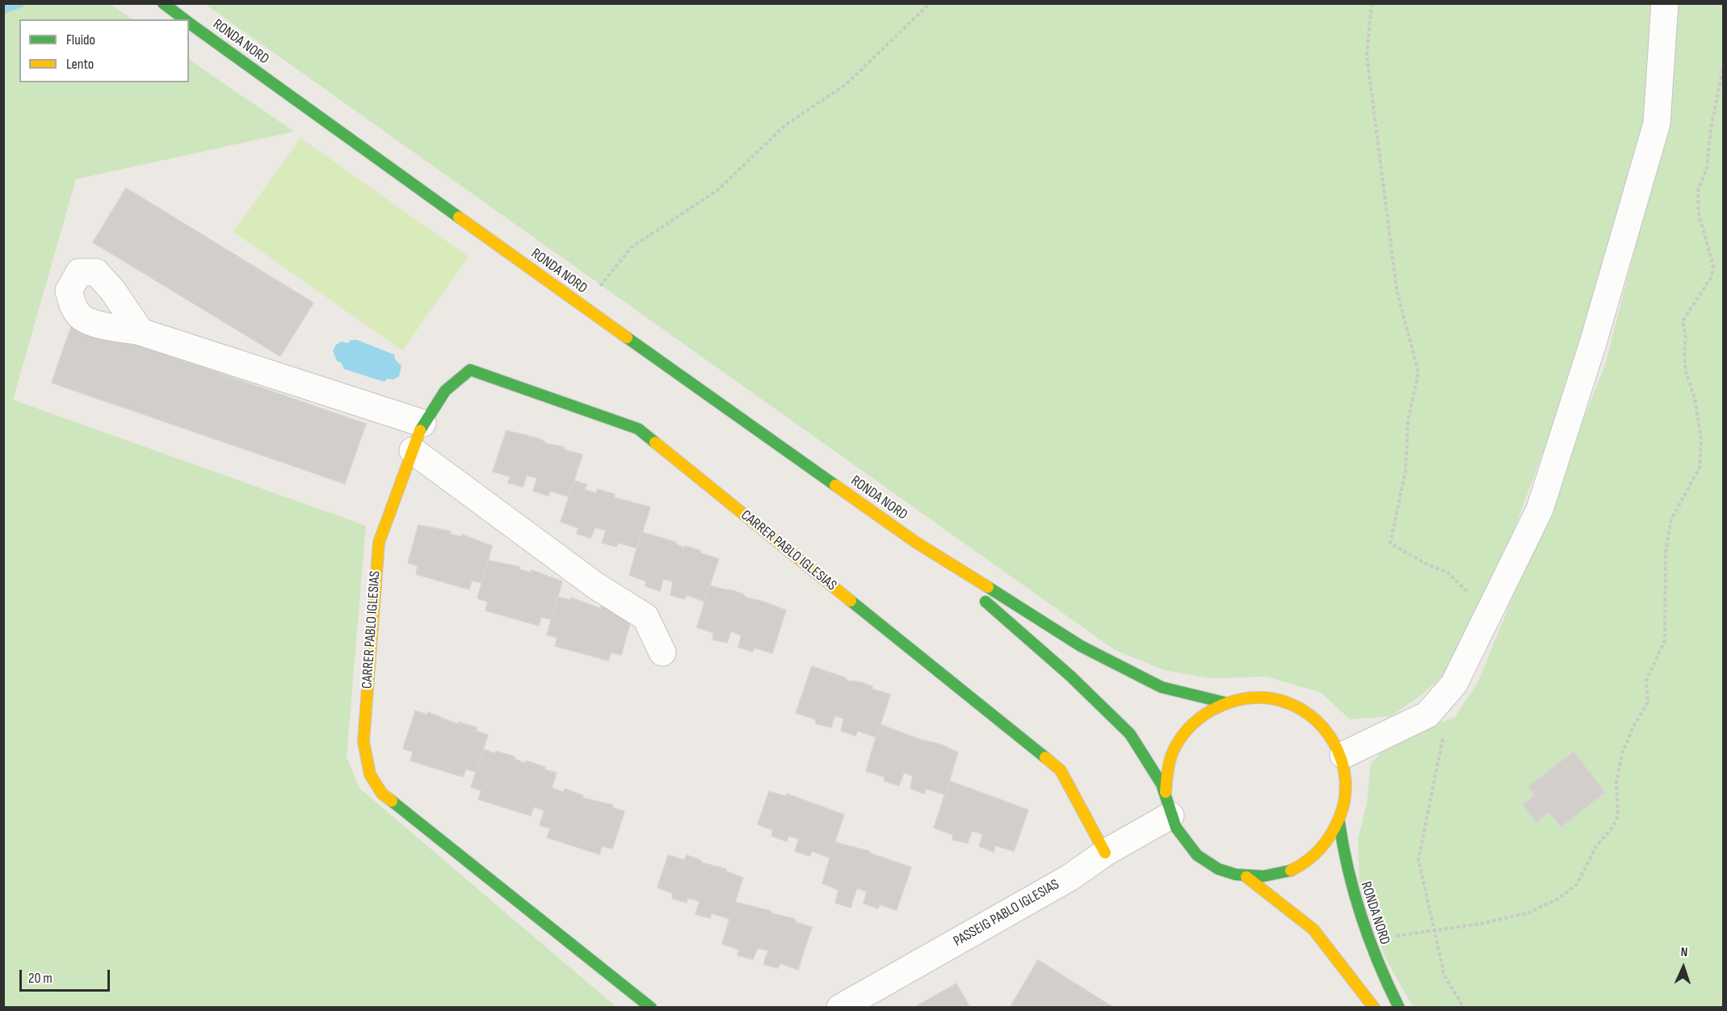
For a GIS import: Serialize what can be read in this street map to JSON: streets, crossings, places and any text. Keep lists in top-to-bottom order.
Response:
{
  "streets": {
    "main road": ["RONDA NORD", "CARRER PABLO IGLESIAS"],
    "street": ["PASSEIG PABLO IGLESIAS"]
  },
  "crossings": [
    ["RONDA NORD", "PASSEIG PABLO IGLESIAS"],
    ["CARRER PABLO IGLESIAS", "PASSEIG PABLO IGLESIAS"]
  ],
  "legend": ["Fluido", "Lento"],
  "scale_bar": "20 m",
  "north": "top"
}
